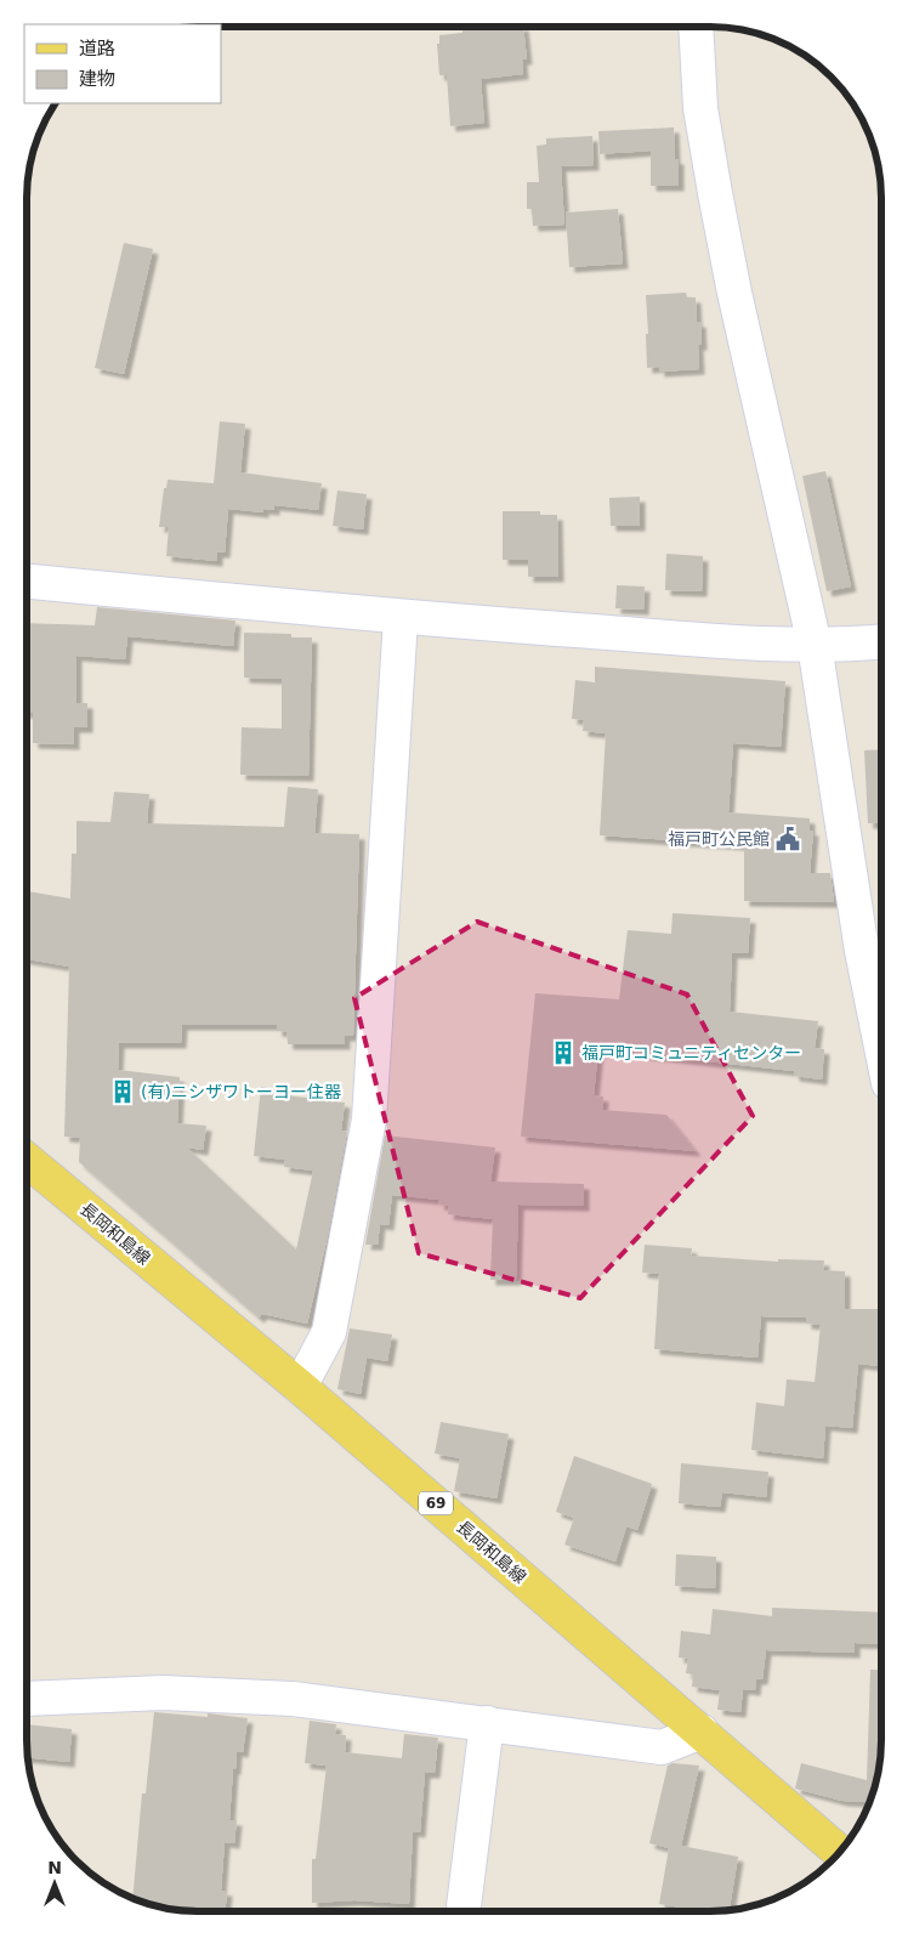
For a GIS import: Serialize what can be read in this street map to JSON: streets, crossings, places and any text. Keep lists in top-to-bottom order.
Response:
{
  "streets": {
    "main road": ["長岡和島線", "69"]
  },
  "places": {
    "public building": ["福戸町公民館"],
    "building": ["福戸町コミュニティセンター", "(有)ニシザワトーヨー住器"]
  },
  "legend": ["道路", "建物"],
  "north": "top"
}
